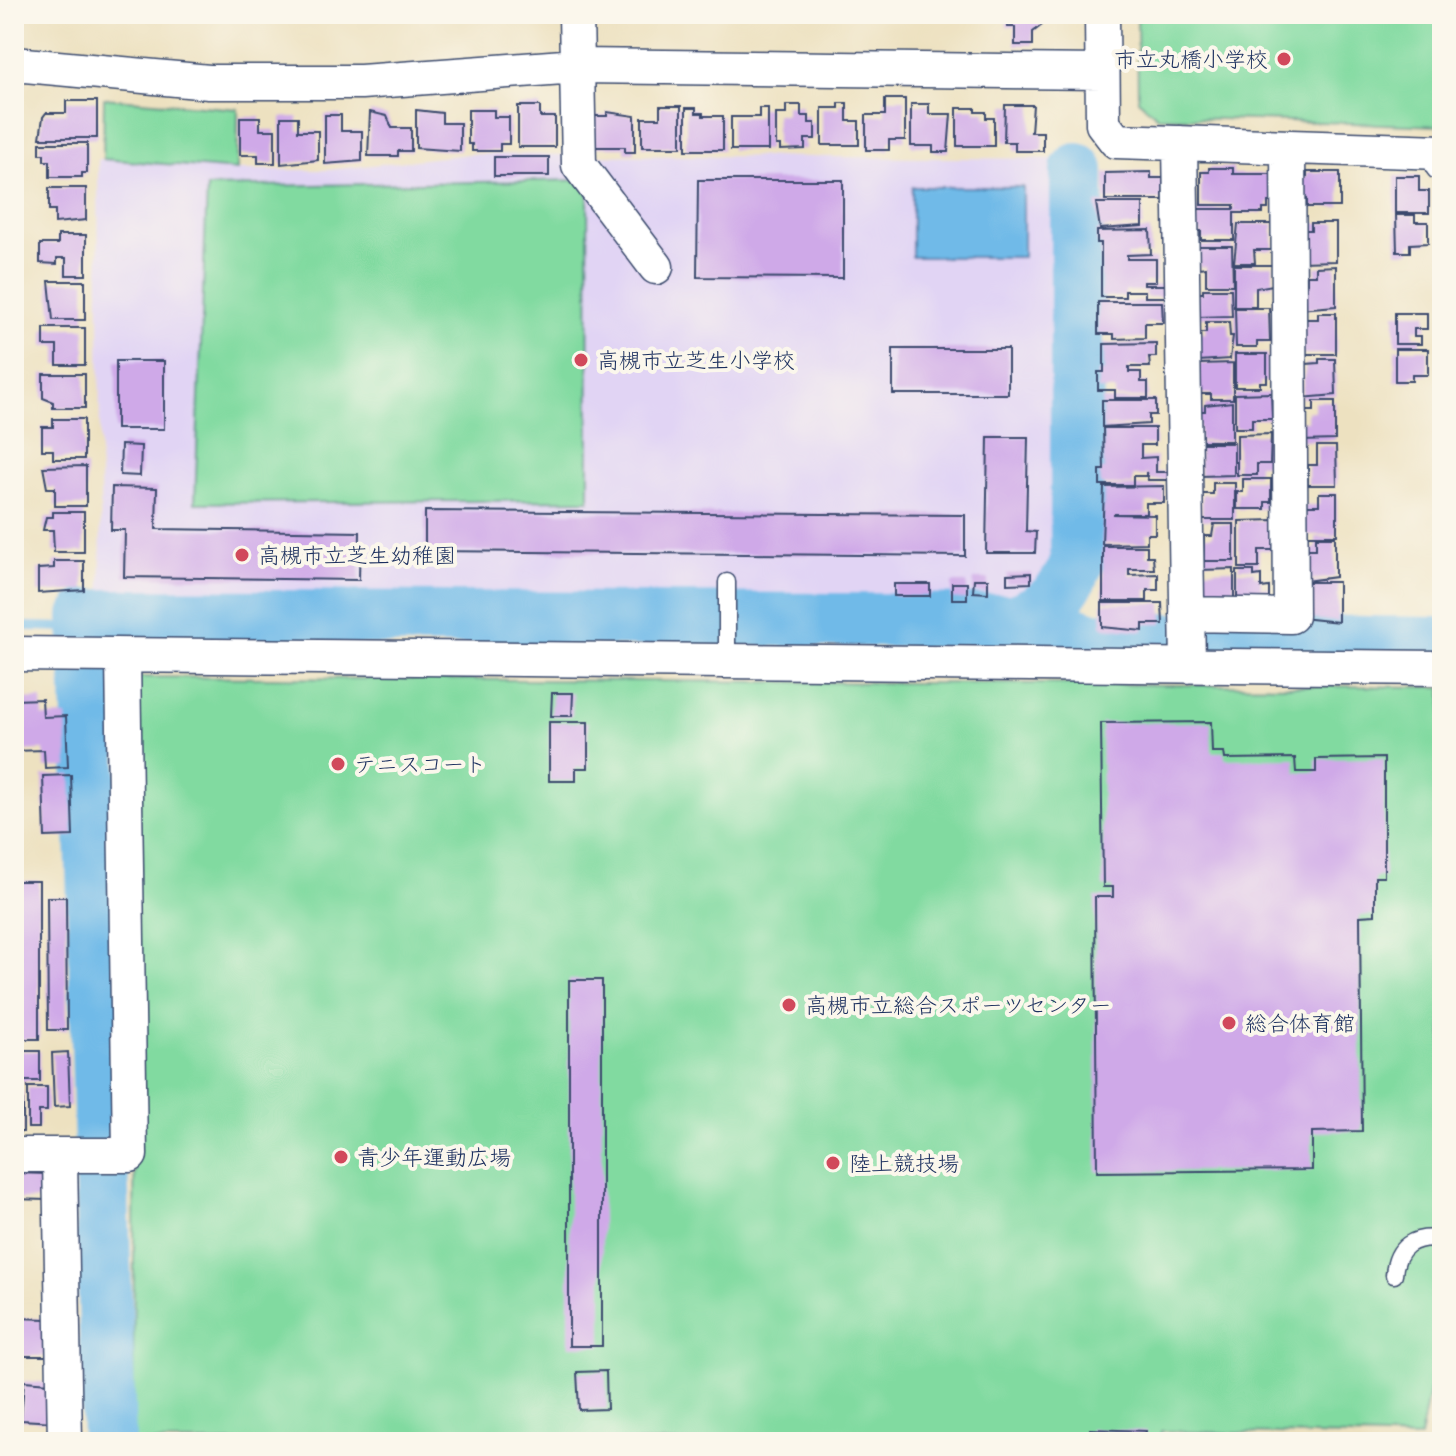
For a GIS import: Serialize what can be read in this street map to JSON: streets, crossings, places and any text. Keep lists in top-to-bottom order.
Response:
{
  "places": [
    "市立丸橋小学校",
    "高槻市立芝生小学校",
    "高槻市立芝生幼稚園",
    "テニスコート",
    "高槻市立総合スポーツセンター",
    "総合体育館",
    "青少年運動広場",
    "陸上競技場"
  ]
}
